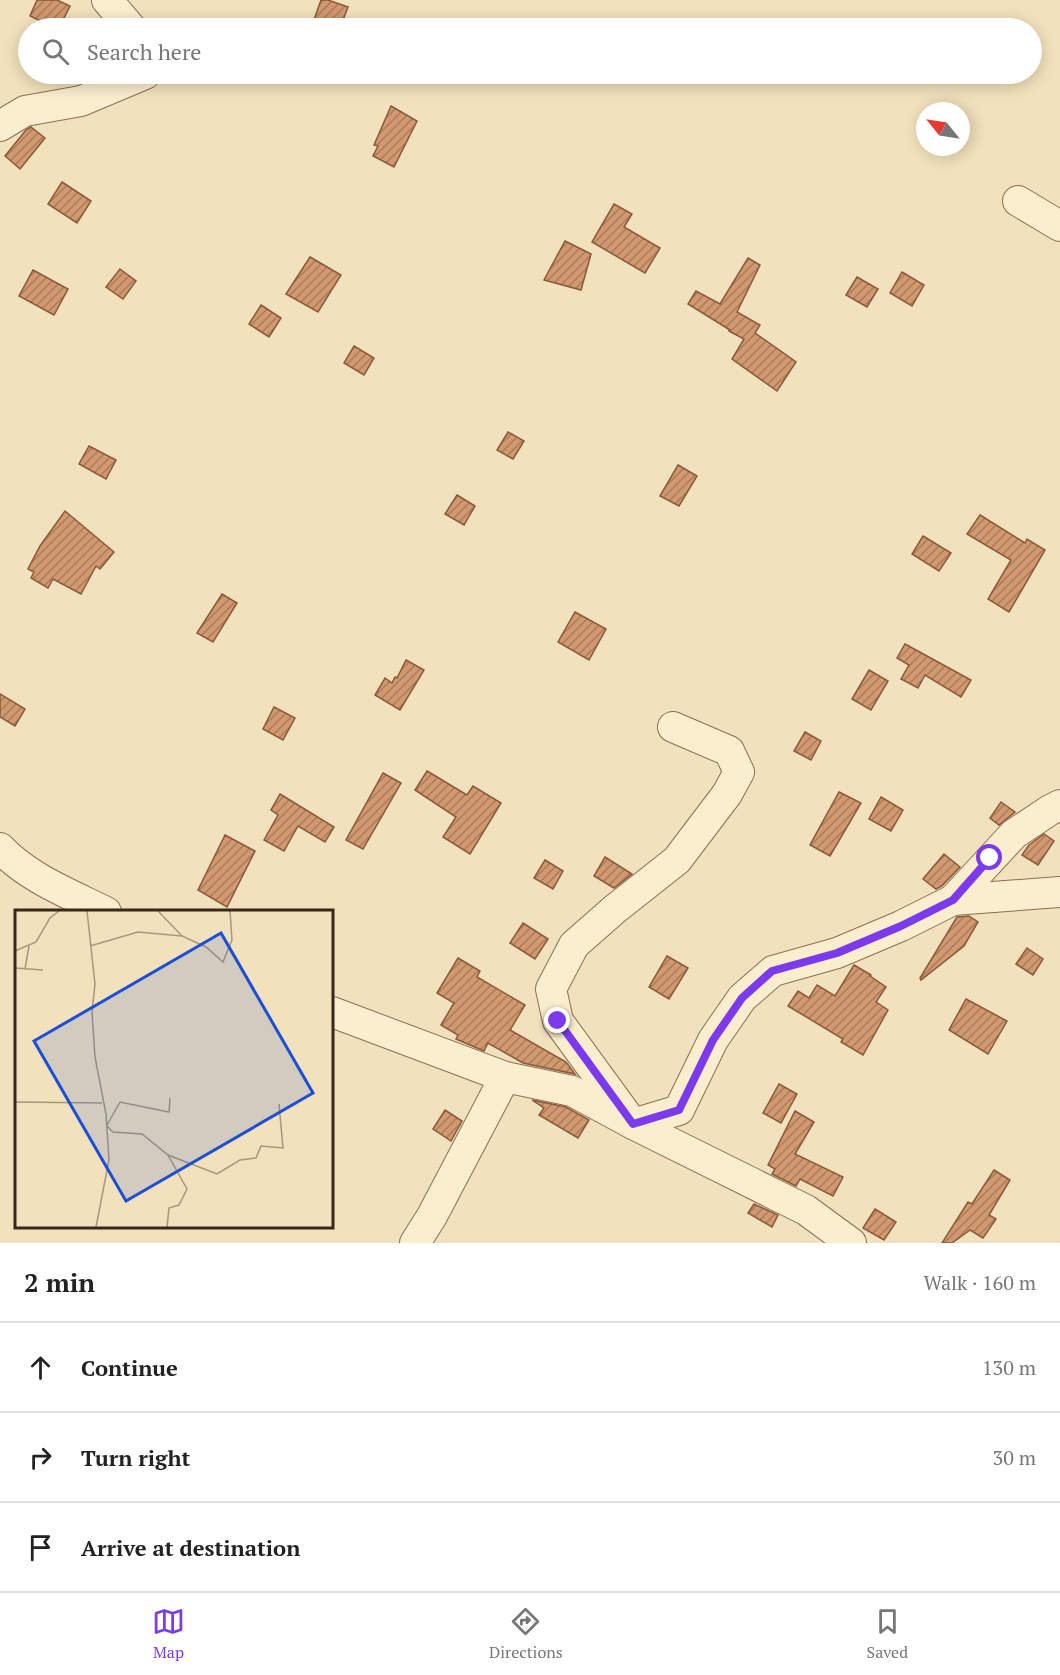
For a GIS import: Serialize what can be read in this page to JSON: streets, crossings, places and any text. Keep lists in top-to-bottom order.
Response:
{
  "north": "top left",
  "page": {
    "search": "Search here",
    "heading": ["2 min", "Walk · 160 m"],
    "list": [
      ["Continue", "130 m"],
      ["Turn right", "30 m"],
      "Arrive at destination"
    ],
    "nav": ["Map", "Directions", "Saved"]
  }
}
